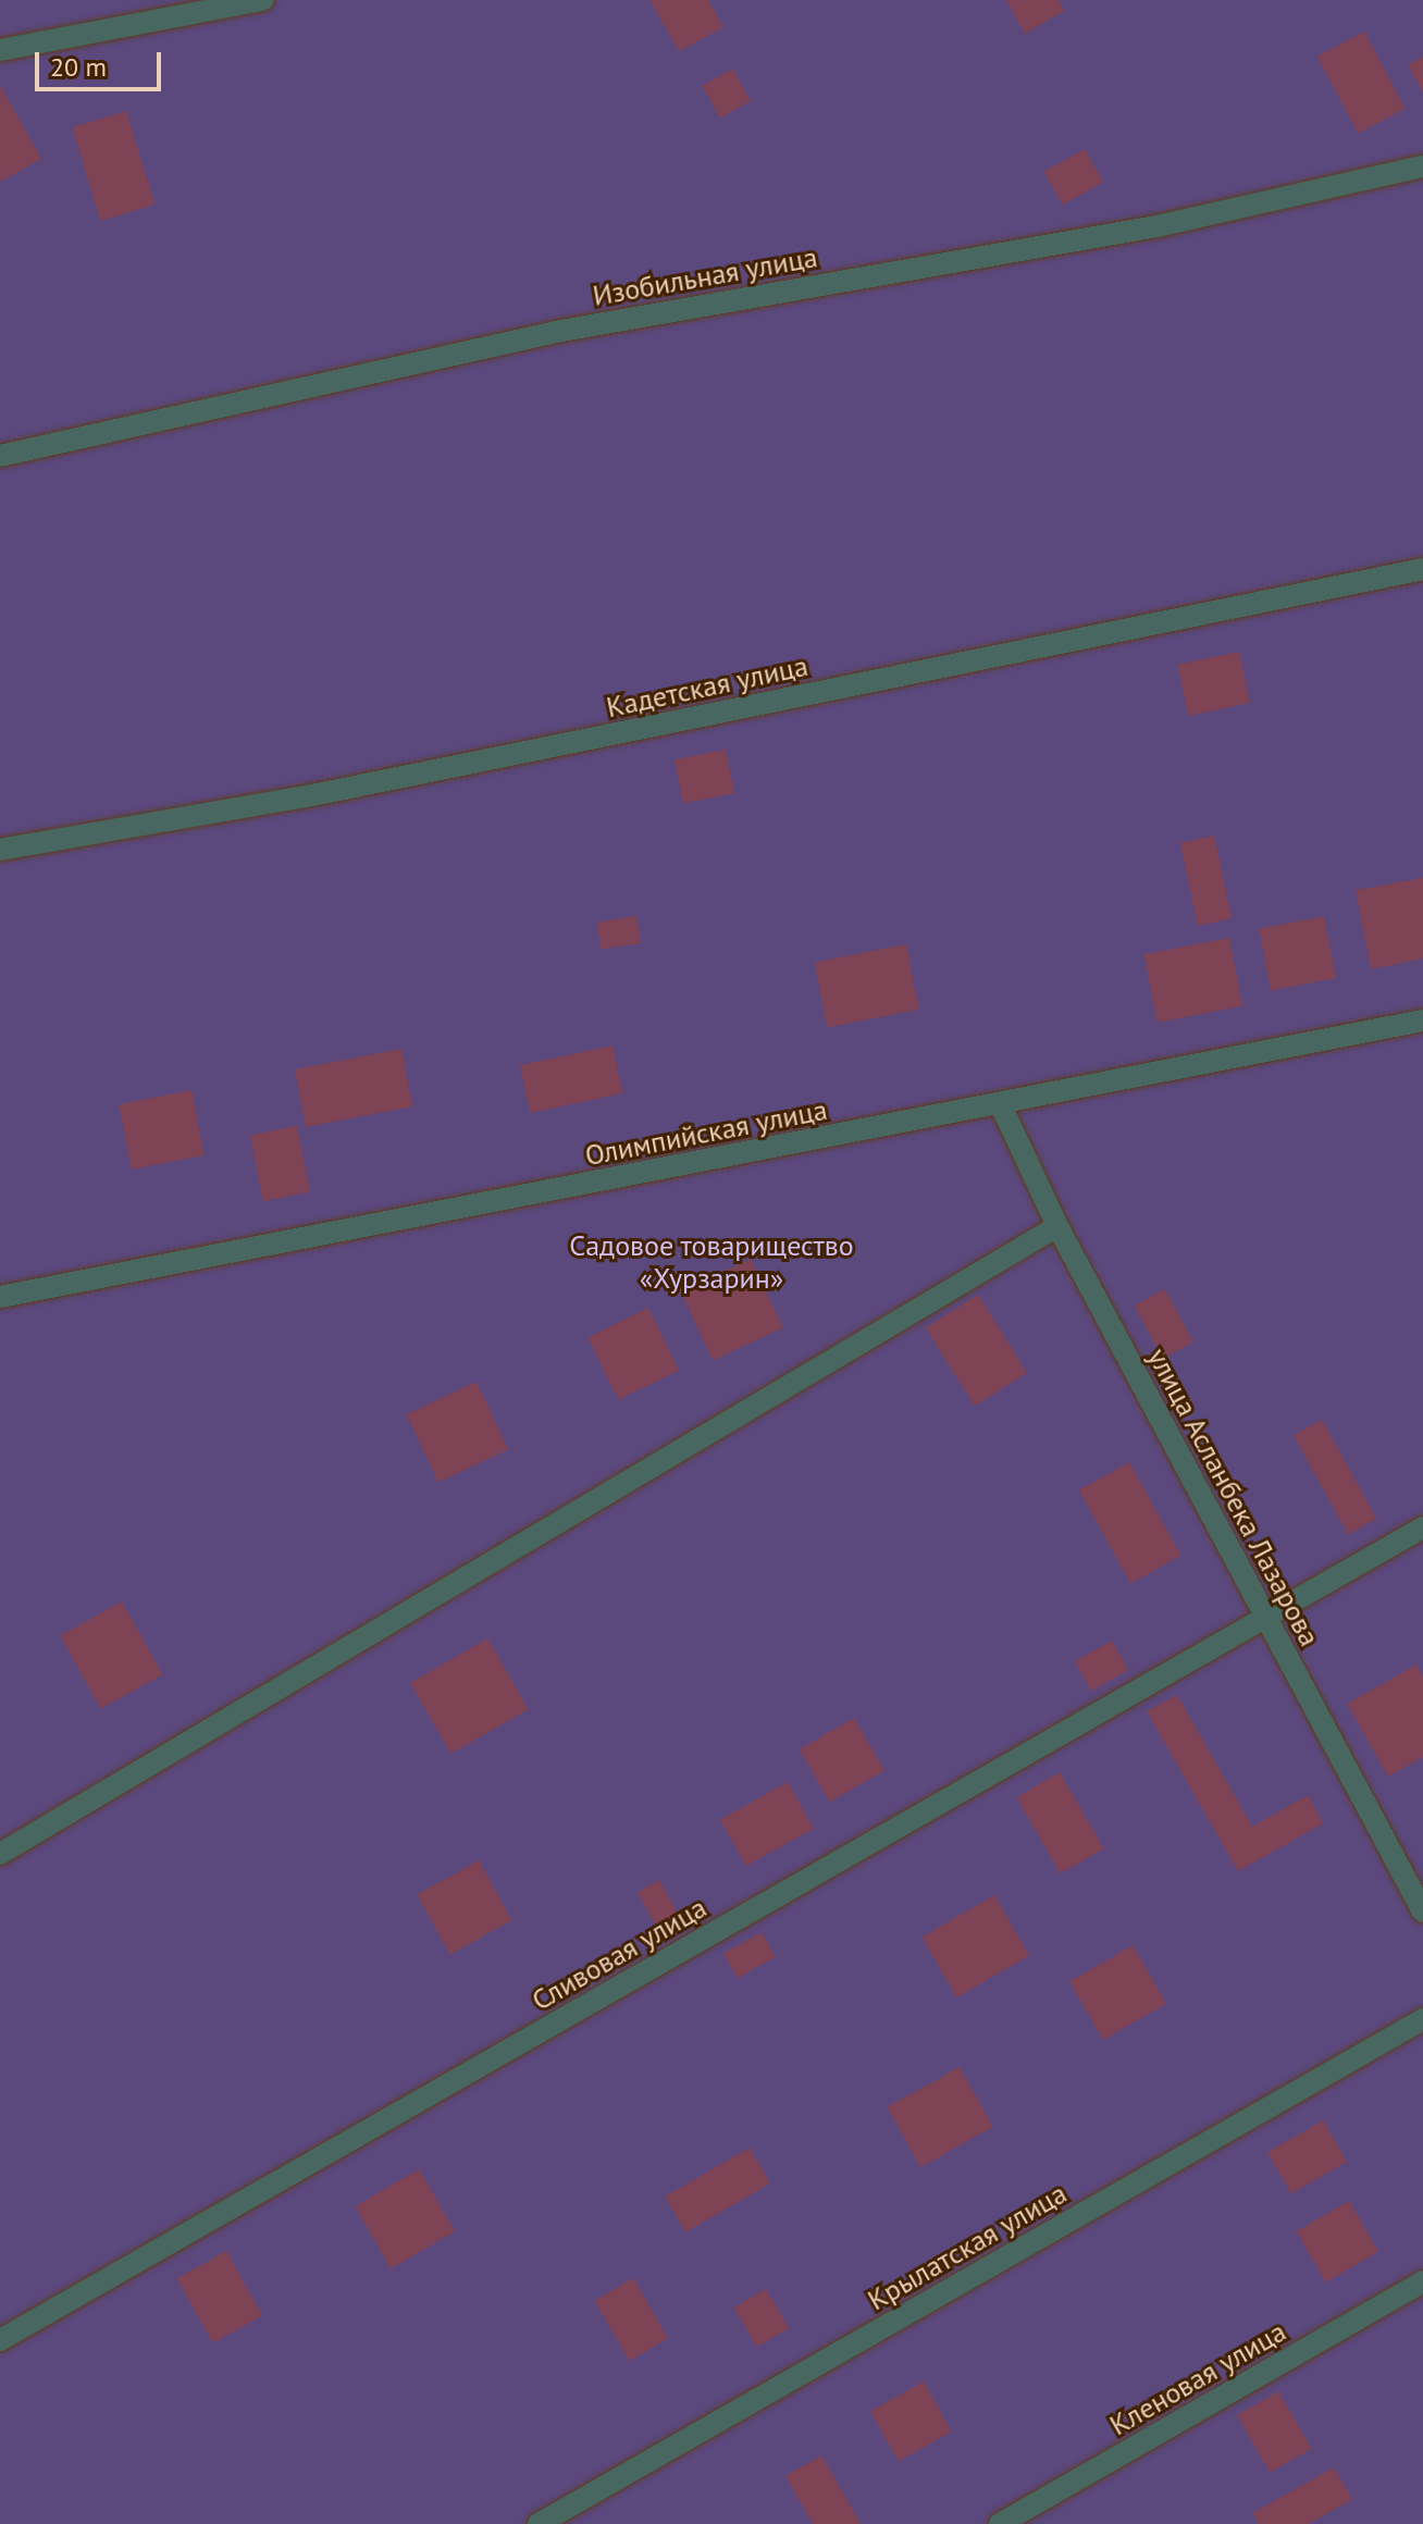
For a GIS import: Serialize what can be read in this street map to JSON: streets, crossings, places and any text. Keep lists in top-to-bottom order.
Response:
{
  "streets": {
    "street": [
      "Изобильная улица",
      "Кадетская улица",
      "Олимпийская улица",
      "улица Асланбека Лазарова",
      "Сливовая улица",
      "Крылатская улица",
      "Кленовая улица"
    ]
  },
  "crossings": [
    ["Олимпийская улица", "улица Асланбека Лазарова"],
    ["улица Асланбека Лазарова", "Сливовая улица"]
  ],
  "parks": ["Садовое товарищество «Хурзарин»"],
  "scale_bar": "20 m"
}
